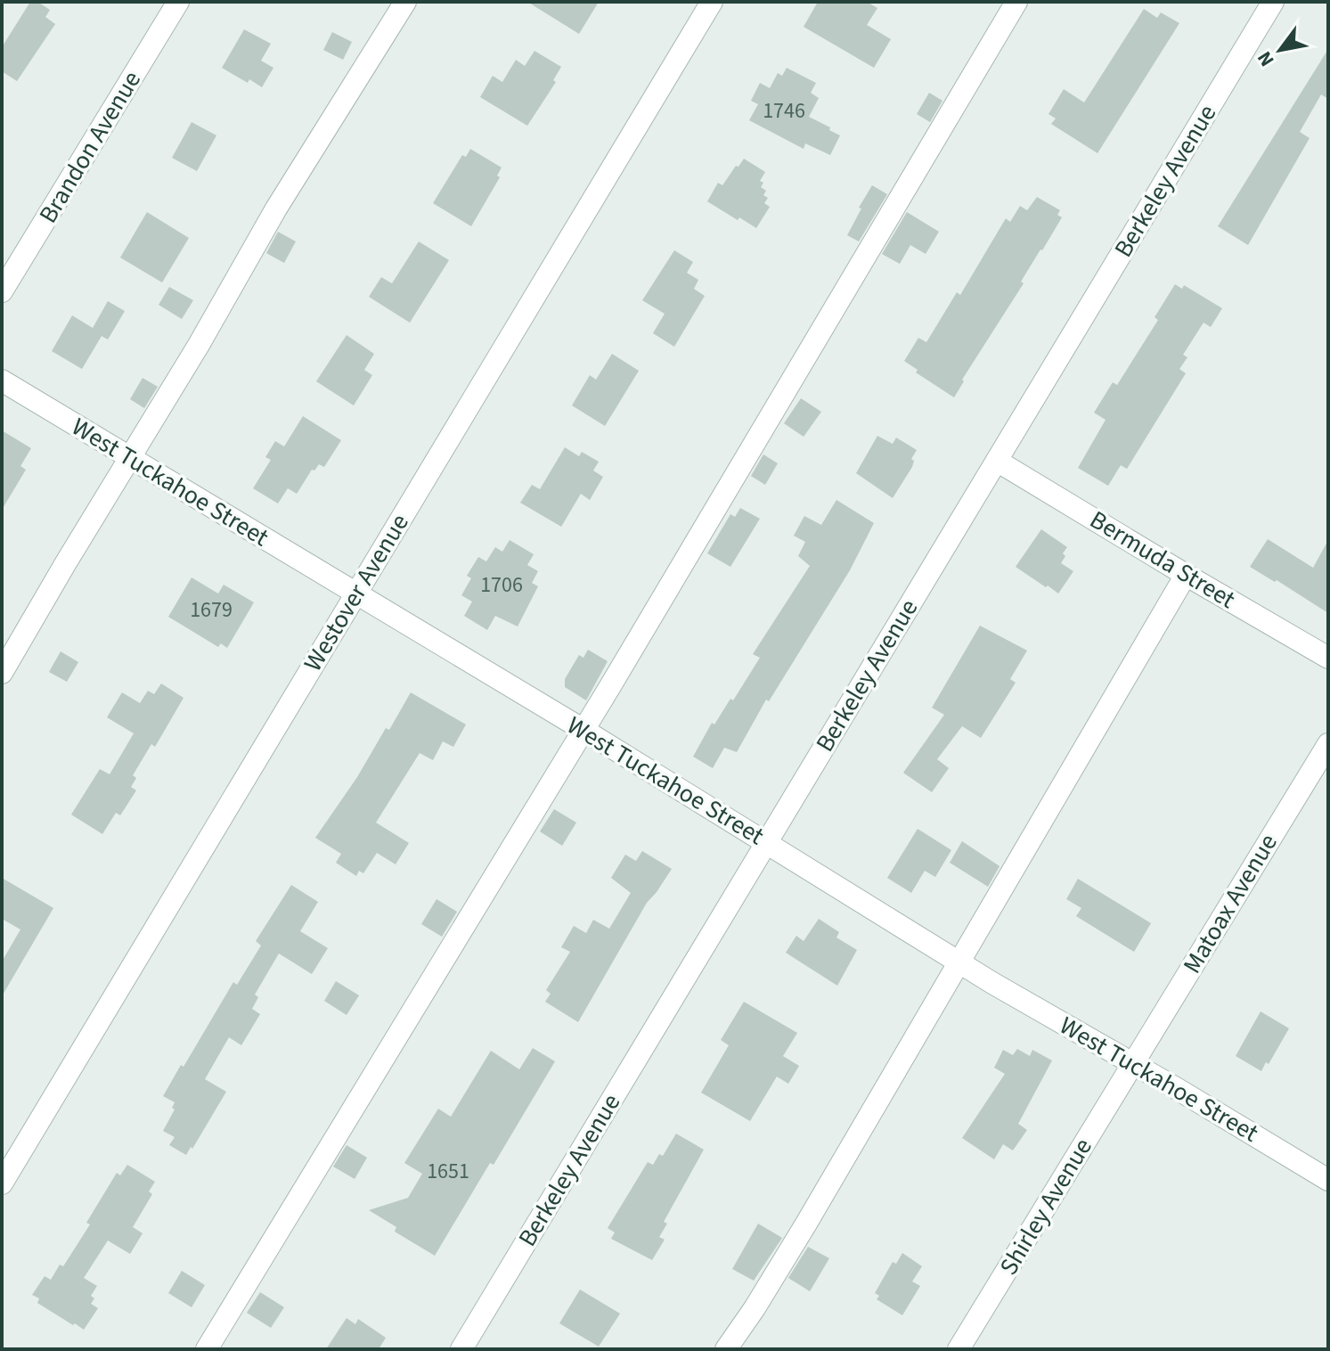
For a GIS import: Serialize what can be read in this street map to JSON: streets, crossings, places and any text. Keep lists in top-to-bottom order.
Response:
{
  "streets": {
    "street": [
      "Brandon Avenue",
      "Berkeley Avenue",
      "West Tuckahoe Street",
      "Bermuda Street",
      "Westover Avenue",
      "Matoax Avenue",
      "Shirley Avenue"
    ]
  },
  "crossings": [
    ["Berkeley Avenue", "West Tuckahoe Street"],
    ["Berkeley Avenue", "Bermuda Street"],
    ["West Tuckahoe Street", "Westover Avenue"],
    ["West Tuckahoe Street", "Matoax Avenue"],
    ["West Tuckahoe Street", "Shirley Avenue"],
    ["Matoax Avenue", "Shirley Avenue"]
  ],
  "house_numbers": [
    "1746",
    "1706",
    "1679",
    "1651"
  ],
  "north": "bottom left"
}
